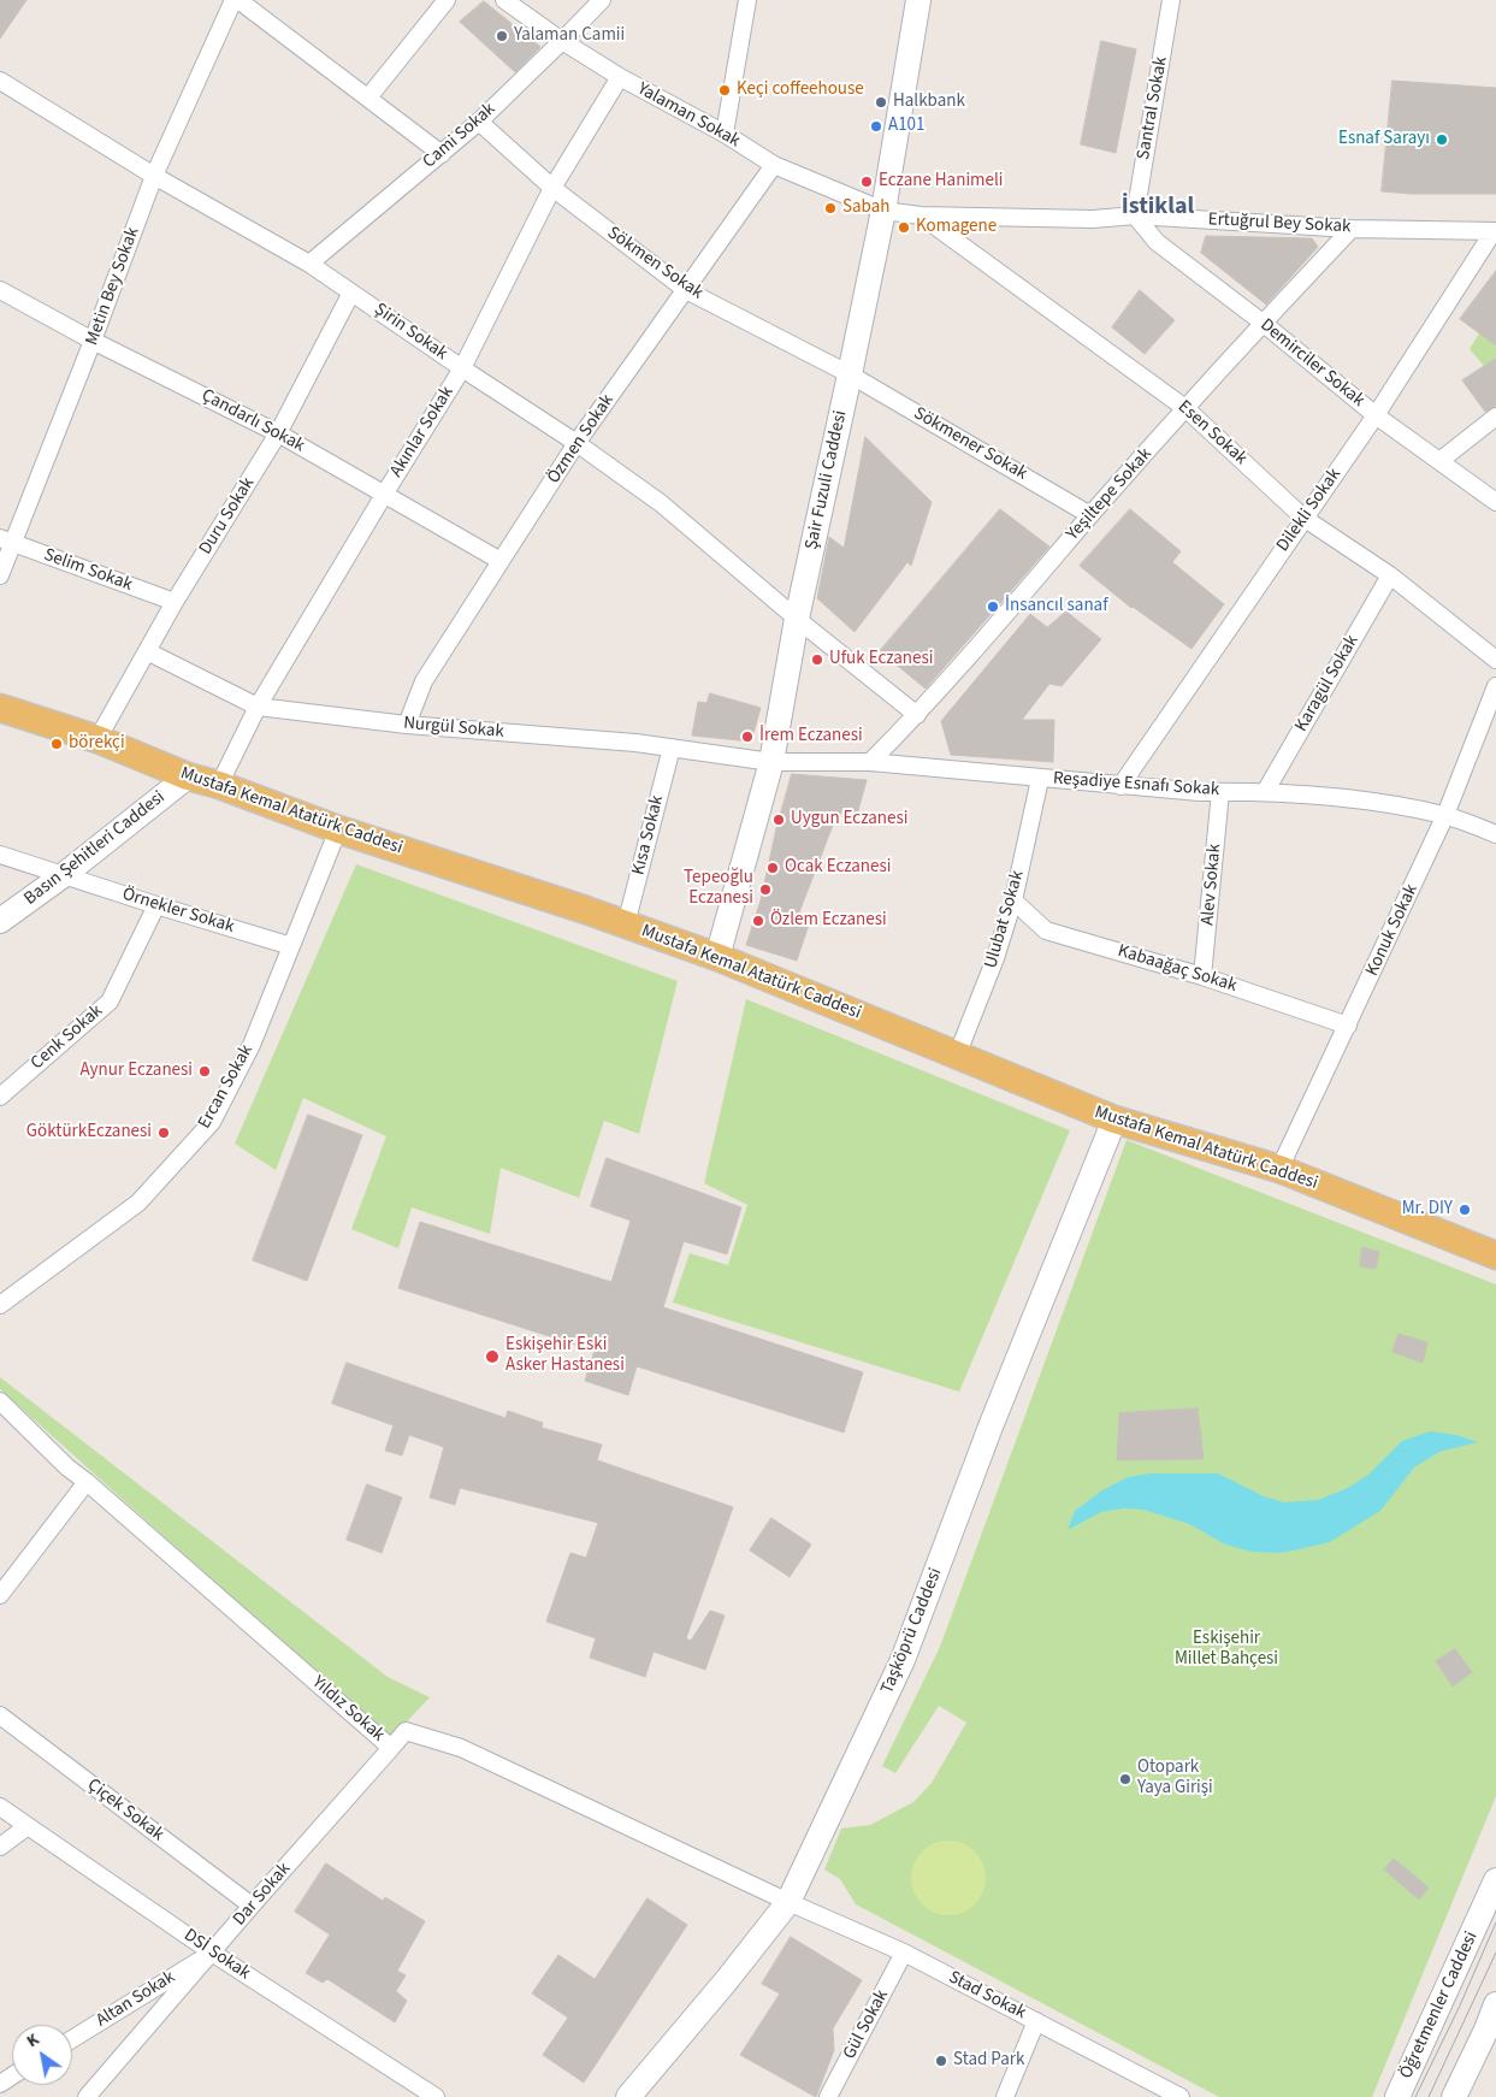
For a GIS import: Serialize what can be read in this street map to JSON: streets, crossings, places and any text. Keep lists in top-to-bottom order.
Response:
{
  "streets": {
    "main road": [
      "Şair Fuzuli Caddesi",
      "Mustafa Kemal Atatürk Caddesi",
      "Basın Şehitleri Caddesi",
      "Taşköprü Caddesi",
      "Öğretmenler Caddesi"
    ],
    "street": [
      "Santral Sokak",
      "Yalaman Sokak",
      "Cami Sokak",
      "Ertuğrul Bey Sokak",
      "Sökmen Sokak",
      "Metin Bey Sokak",
      "Şirin Sokak",
      "Demirciler Sokak",
      "Çandarlı Sokak",
      "Akınlar Sokak",
      "Esen Sokak",
      "Özmen Sokak",
      "Sökmener Sokak",
      "Yeşiltepe Sokak",
      "Dilekli Sokak",
      "Duru Sokak",
      "Selim Sokak",
      "Karagül Sokak",
      "Nurgül Sokak",
      "Reşadiye Esnafı Sokak",
      "Kısa Sokak",
      "Alev Sokak",
      "Örnekler Sokak",
      "Ulubat Sokak",
      "Konuk Sokak",
      "Kabaağaç Sokak",
      "Cenk Sokak",
      "Ercan Sokak",
      "Yıldız Sokak",
      "Çiçek Sokak",
      "Dar Sokak",
      "DSİ Sokak",
      "Stad Sokak",
      "Altan Sokak",
      "Gül Sokak"
    ]
  },
  "crossings": [
    ["Santral Sokak", "Ertuğrul Bey Sokak"],
    ["Santral Sokak", "Demirciler Sokak"],
    ["Yalaman Sokak", "Cami Sokak"],
    ["Yalaman Sokak", "Ertuğrul Bey Sokak"],
    ["Yalaman Sokak", "Akınlar Sokak"],
    ["Yalaman Sokak", "Özmen Sokak"],
    ["Yalaman Sokak", "Şair Fuzuli Caddesi"],
    ["Cami Sokak", "Sökmen Sokak"],
    ["Cami Sokak", "Şirin Sokak"],
    ["Ertuğrul Bey Sokak", "Demirciler Sokak"],
    ["Ertuğrul Bey Sokak", "Esen Sokak"],
    ["Ertuğrul Bey Sokak", "Şair Fuzuli Caddesi"],
    ["Ertuğrul Bey Sokak", "Yeşiltepe Sokak"],
    ["Ertuğrul Bey Sokak", "Dilekli Sokak"],
    ["Sökmen Sokak", "Akınlar Sokak"],
    ["Sökmen Sokak", "Özmen Sokak"],
    ["Sökmen Sokak", "Sökmener Sokak"],
    ["Sökmen Sokak", "Şair Fuzuli Caddesi"],
    ["Metin Bey Sokak", "Şirin Sokak"],
    ["Metin Bey Sokak", "Çandarlı Sokak"],
    ["Metin Bey Sokak", "Selim Sokak"],
    ["Şirin Sokak", "Akınlar Sokak"],
    ["Şirin Sokak", "Özmen Sokak"],
    ["Şirin Sokak", "Şair Fuzuli Caddesi"],
    ["Şirin Sokak", "Yeşiltepe Sokak"],
    ["Şirin Sokak", "Duru Sokak"],
    ["Demirciler Sokak", "Yeşiltepe Sokak"],
    ["Demirciler Sokak", "Dilekli Sokak"],
    ["Çandarlı Sokak", "Akınlar Sokak"],
    ["Çandarlı Sokak", "Özmen Sokak"],
    ["Çandarlı Sokak", "Duru Sokak"],
    ["Akınlar Sokak", "Nurgül Sokak"],
    ["Akınlar Sokak", "Mustafa Kemal Atatürk Caddesi"],
    ["Esen Sokak", "Yeşiltepe Sokak"],
    ["Esen Sokak", "Dilekli Sokak"],
    ["Esen Sokak", "Karagül Sokak"],
    ["Özmen Sokak", "Nurgül Sokak"],
    ["Sökmener Sokak", "Şair Fuzuli Caddesi"],
    ["Sökmener Sokak", "Yeşiltepe Sokak"],
    ["Şair Fuzuli Caddesi", "Nurgül Sokak"],
    ["Şair Fuzuli Caddesi", "Reşadiye Esnafı Sokak"],
    ["Şair Fuzuli Caddesi", "Mustafa Kemal Atatürk Caddesi"],
    ["Yeşiltepe Sokak", "Reşadiye Esnafı Sokak"],
    ["Dilekli Sokak", "Reşadiye Esnafı Sokak"],
    ["Duru Sokak", "Selim Sokak"],
    ["Duru Sokak", "Nurgül Sokak"],
    ["Duru Sokak", "Mustafa Kemal Atatürk Caddesi"],
    ["Karagül Sokak", "Reşadiye Esnafı Sokak"],
    ["Nurgül Sokak", "Reşadiye Esnafı Sokak"],
    ["Nurgül Sokak", "Kısa Sokak"],
    ["Reşadiye Esnafı Sokak", "Alev Sokak"],
    ["Reşadiye Esnafı Sokak", "Ulubat Sokak"],
    ["Reşadiye Esnafı Sokak", "Konuk Sokak"],
    ["Mustafa Kemal Atatürk Caddesi", "Kısa Sokak"],
    ["Mustafa Kemal Atatürk Caddesi", "Basın Şehitleri Caddesi"],
    ["Mustafa Kemal Atatürk Caddesi", "Ulubat Sokak"],
    ["Mustafa Kemal Atatürk Caddesi", "Konuk Sokak"],
    ["Mustafa Kemal Atatürk Caddesi", "Ercan Sokak"],
    ["Mustafa Kemal Atatürk Caddesi", "Taşköprü Caddesi"],
    ["Basın Şehitleri Caddesi", "Örnekler Sokak"],
    ["Alev Sokak", "Kabaağaç Sokak"],
    ["Örnekler Sokak", "Cenk Sokak"],
    ["Örnekler Sokak", "Ercan Sokak"],
    ["Ulubat Sokak", "Kabaağaç Sokak"],
    ["Konuk Sokak", "Kabaağaç Sokak"],
    ["Taşköprü Caddesi", "Yıldız Sokak"],
    ["Taşköprü Caddesi", "Stad Sokak"],
    ["Yıldız Sokak", "Dar Sokak"],
    ["Yıldız Sokak", "Stad Sokak"],
    ["Çiçek Sokak", "Dar Sokak"],
    ["Dar Sokak", "DSİ Sokak"],
    ["Dar Sokak", "Altan Sokak"],
    ["DSİ Sokak", "Altan Sokak"],
    ["Stad Sokak", "Gül Sokak"]
  ],
  "districts": ["İstiklal"],
  "parks": ["Eskişehir Millet Bahçesi"],
  "places": [
    "Yalaman Camii",
    "Keçi coffeehouse",
    "Halkbank",
    "A101",
    "Esnaf Sarayı",
    "Eczane Hanimeli",
    "Sabah",
    "Komagene",
    "İnsancıl sanaf",
    "Ufuk Eczanesi",
    "İrem Eczanesi",
    "börekçi",
    "Uygun Eczanesi",
    "Ocak Eczanesi",
    "Tepeoğlu Eczanesi",
    "Özlem Eczanesi",
    "Aynur Eczanesi",
    "GöktürkEczanesi",
    "Mr. DIY",
    "Eskişehir Eski Asker Hastanesi",
    "Otopark Yaya Girişi",
    "Stad Park"
  ],
  "north": "top left"
}
